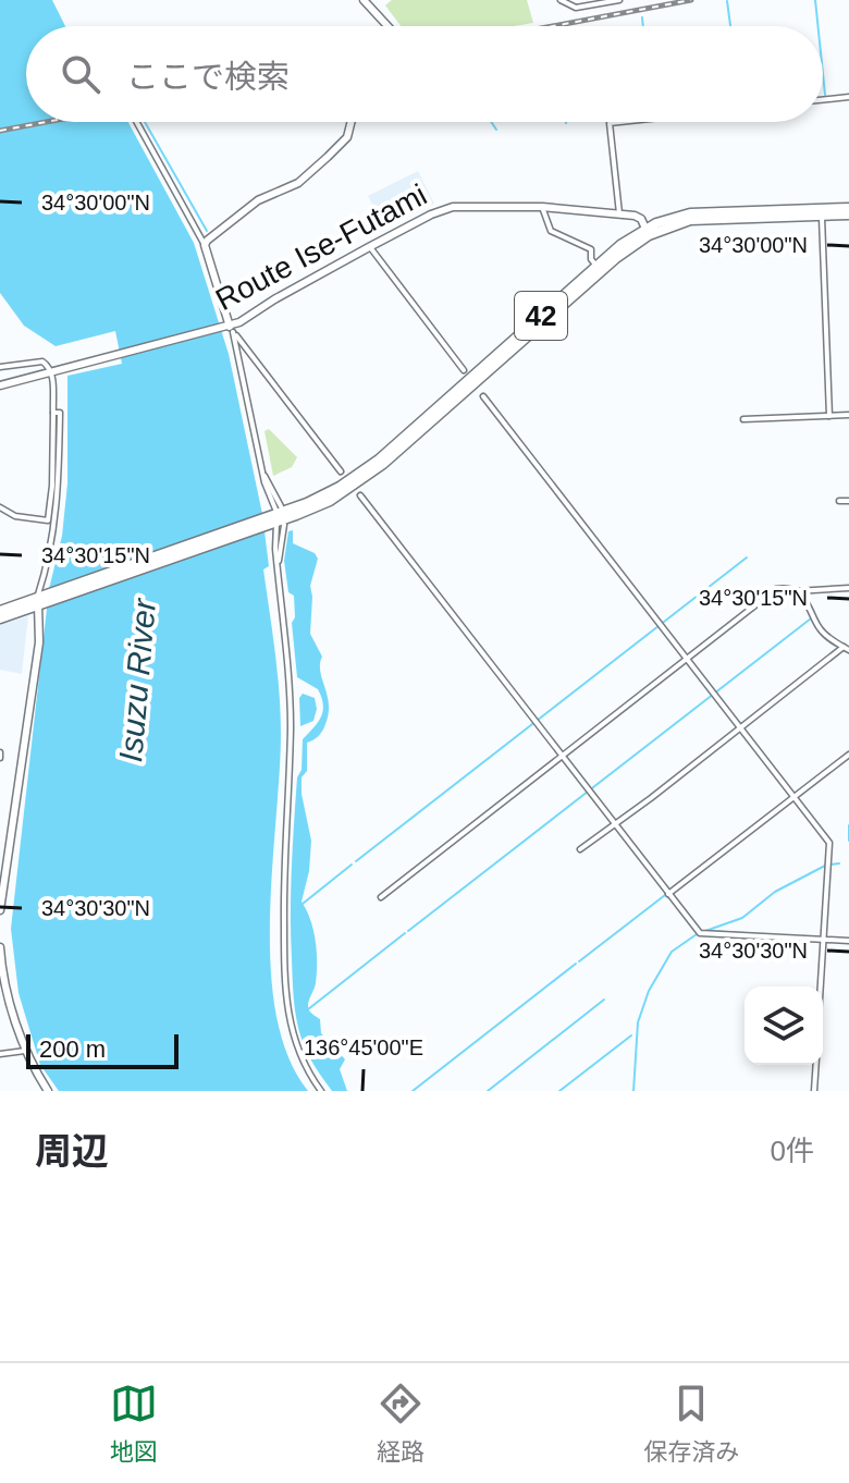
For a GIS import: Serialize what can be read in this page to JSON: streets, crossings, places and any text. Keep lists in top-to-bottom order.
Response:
{
  "streets": {
    "highway": ["42"],
    "main road": ["Route Ise-Futami"]
  },
  "crossings": [
    ["Route Ise-Futami", "42"]
  ],
  "water": ["Isuzu River"],
  "scale_bar": "200 m",
  "page": {
    "search": "ここで検索",
    "scale": "200 m",
    "heading": ["周辺", "0件"],
    "nav": ["地図", "経路", "保存済み"]
  },
  "coordinates": [
    "34°30'00\"N",
    "34°30'15\"N",
    "34°30'30\"N",
    "136°45'00\"E"
  ]
}
